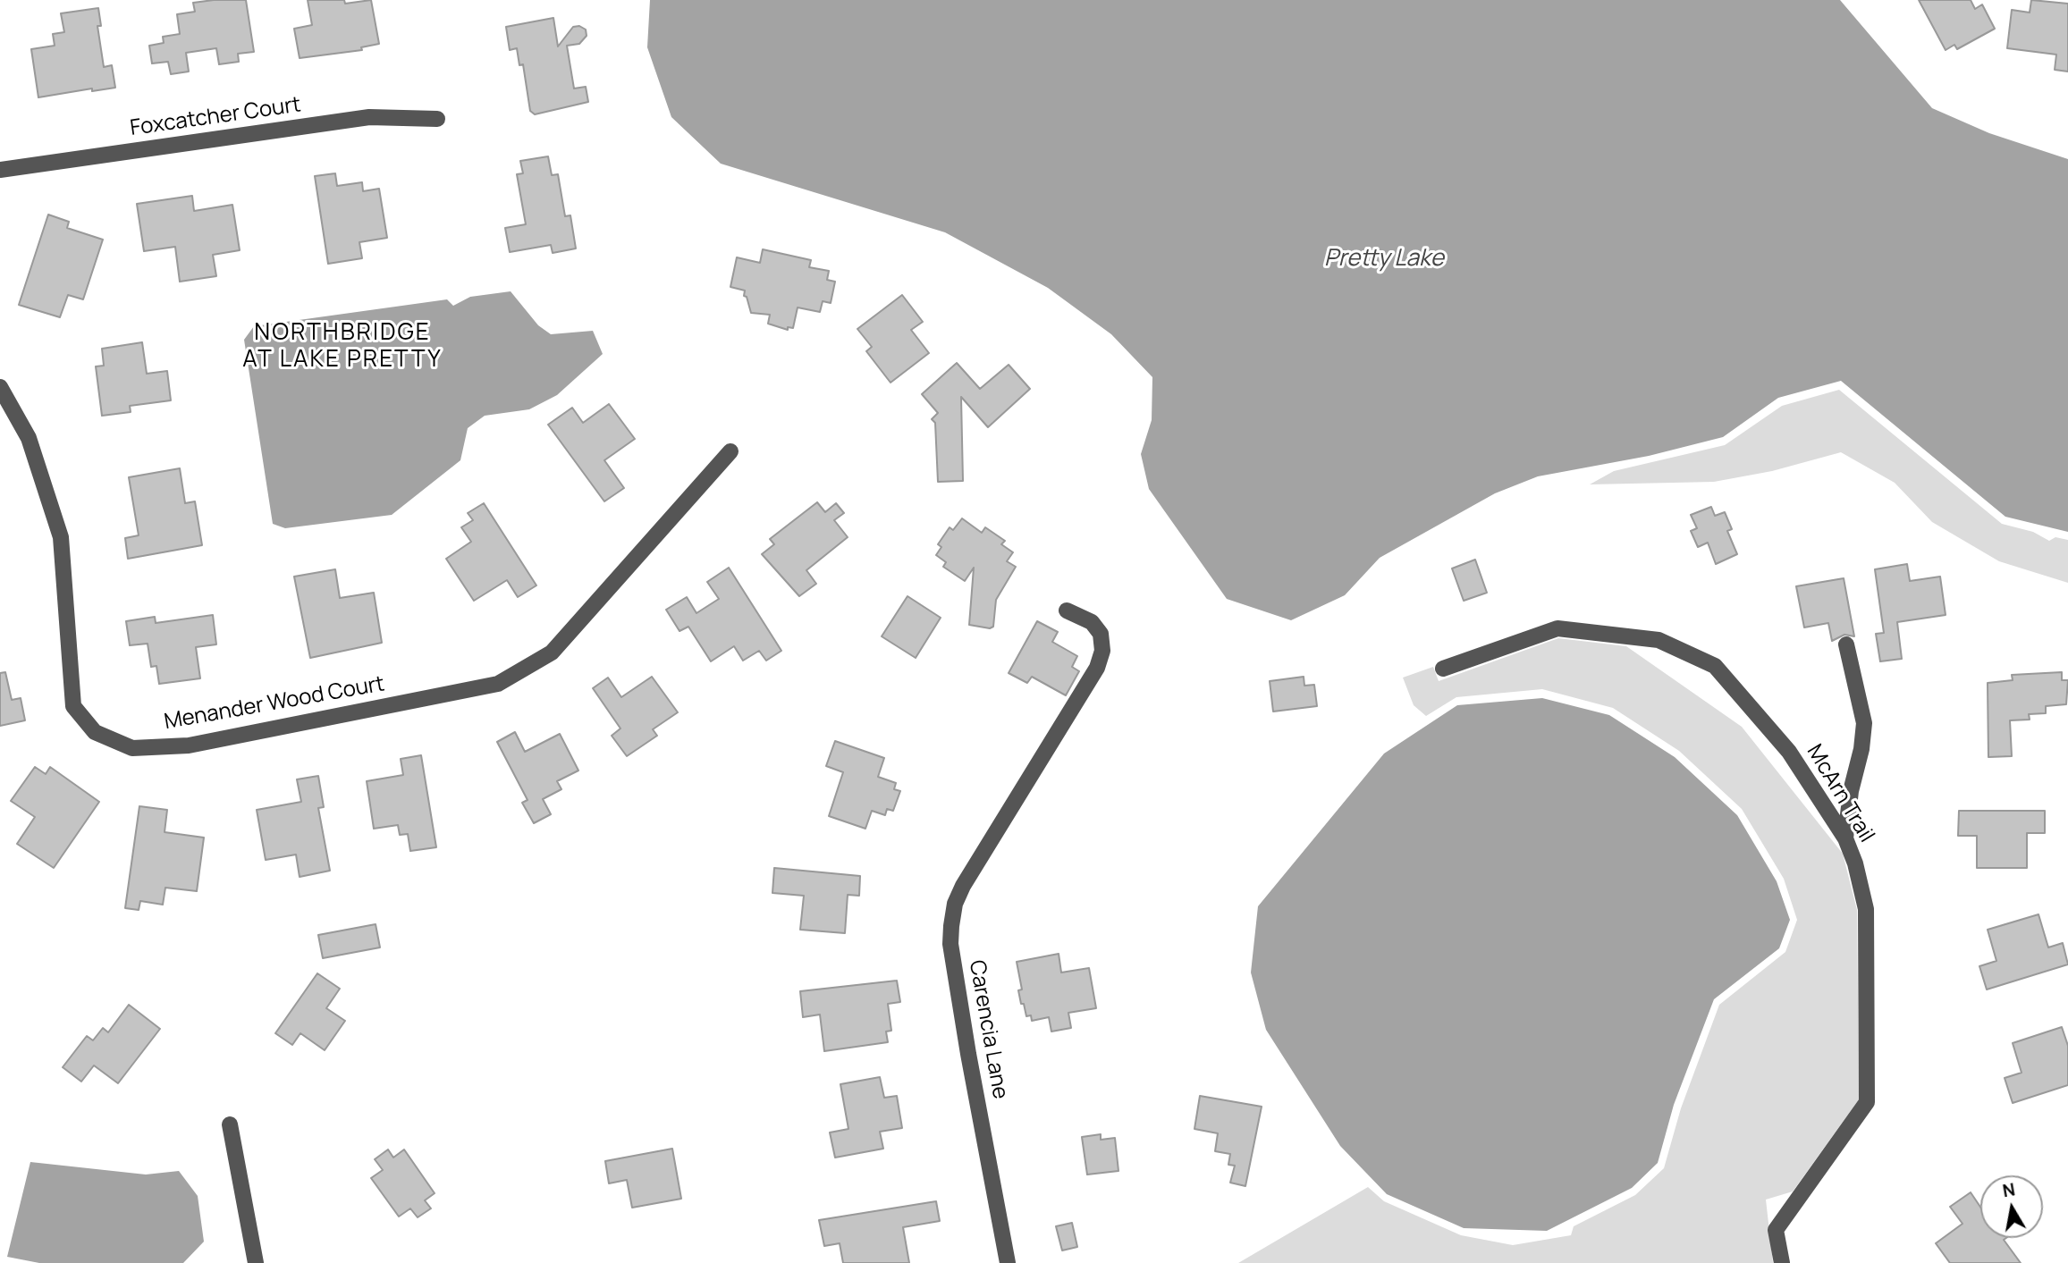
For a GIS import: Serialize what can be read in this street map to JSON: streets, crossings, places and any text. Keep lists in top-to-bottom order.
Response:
{
  "streets": {
    "street": [
      "Foxcatcher Court",
      "Menander Wood Court",
      "McArn Trail",
      "Carencia Lane"
    ]
  },
  "districts": ["NORTHBRIDGE AT LAKE PRETTY"],
  "water": ["Pretty Lake"],
  "north": "top"
}
